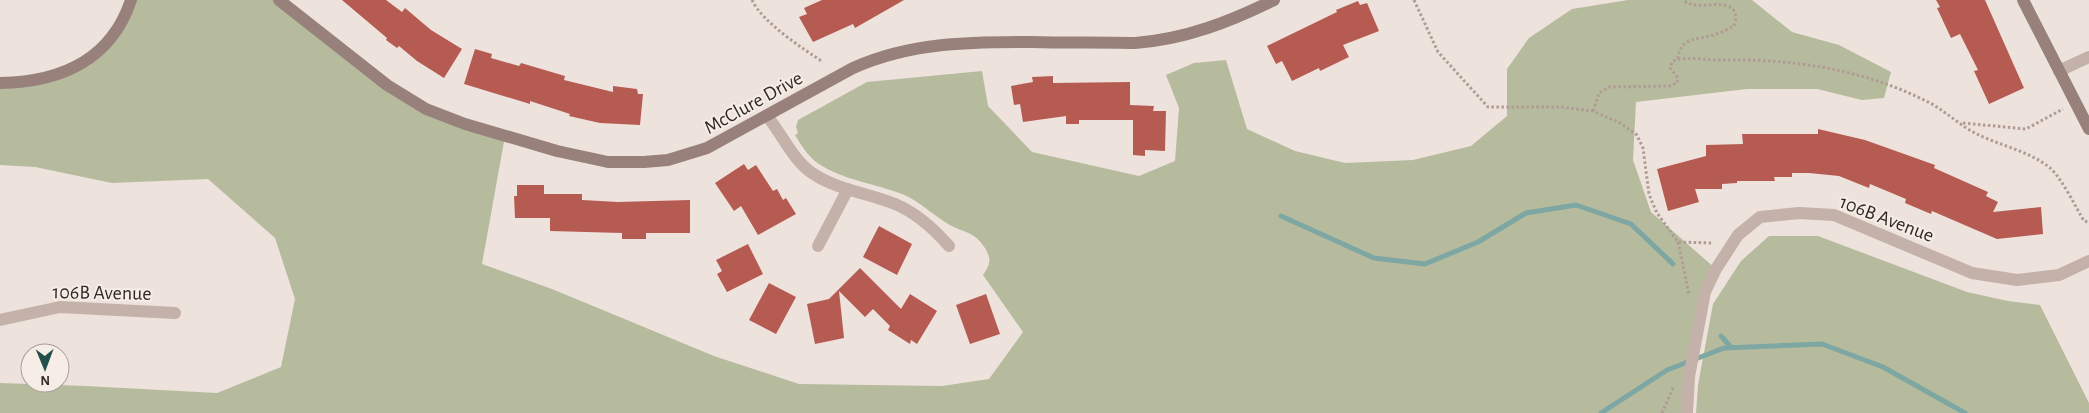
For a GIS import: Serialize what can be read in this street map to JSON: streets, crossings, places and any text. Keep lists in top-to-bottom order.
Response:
{
  "streets": {
    "street": ["McClure Drive", "106B Avenue"]
  },
  "north": "bottom"
}
